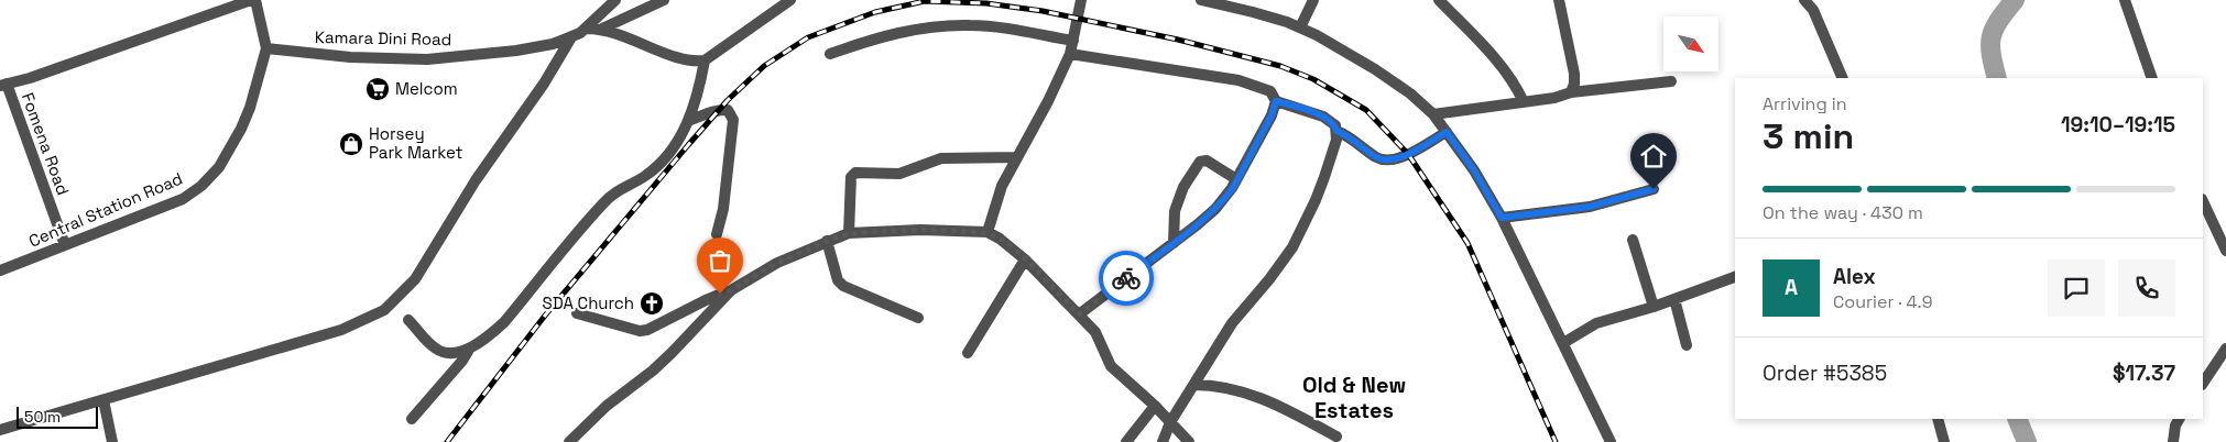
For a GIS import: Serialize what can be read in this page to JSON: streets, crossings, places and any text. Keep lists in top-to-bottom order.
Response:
{
  "streets": {
    "street": ["Kamara Dini Road", "Fomena Road", "Central Station Road"]
  },
  "crossings": [
    ["Kamara Dini Road", "Central Station Road"],
    ["Fomena Road", "Central Station Road"]
  ],
  "districts": ["Old & New Estates"],
  "places": {
    "supermarket": ["Melcom"],
    "shop": ["Horsey Park Market"],
    "church": ["SDA Church"]
  },
  "scale_bar": "50 m",
  "north": "bottom right",
  "page": {
    "heading": ["3 min", "Arriving in", "19:10–19:15"],
    "panel": [
      "Alex",
      "Courier · 4.9",
      "Order #5385",
      "$17.37"
    ],
    "bar": "On the way · 430 m",
    "round": "A",
    "scale": "50 m"
  }
}
